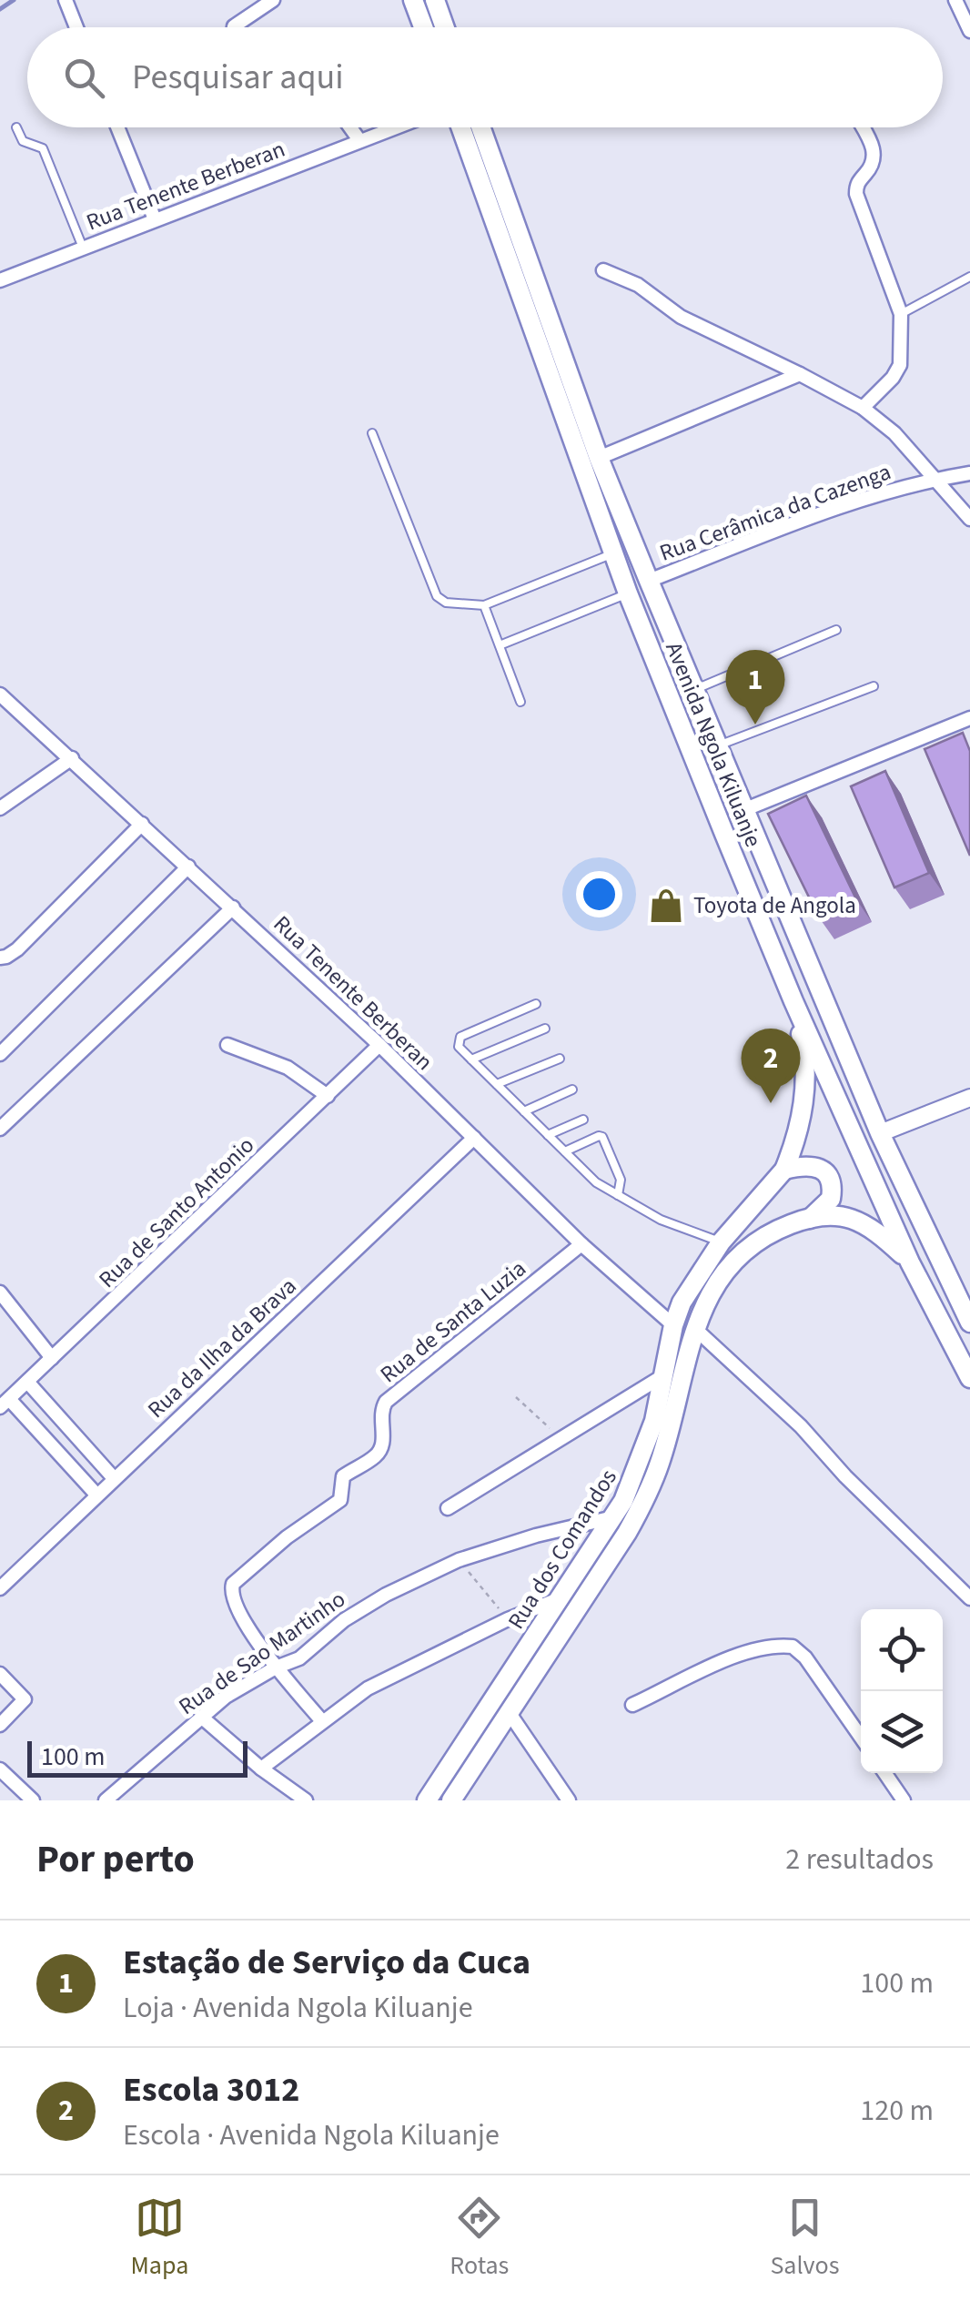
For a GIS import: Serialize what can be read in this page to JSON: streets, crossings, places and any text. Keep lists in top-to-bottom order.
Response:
{
  "streets": {
    "main road": ["Avenida Ngola Kiluanje", "Rua dos Comandos"],
    "street": [
      "Rua Tenente Berberan",
      "Rua Cerâmica da Cazenga",
      "Rua de Santo Antonio",
      "Rua de Santa Luzia",
      "Rua da Ilha da Brava",
      "Rua de Sao Martinho"
    ]
  },
  "crossings": [
    ["Rua Tenente Berberan", "Rua de Santo Antonio"],
    ["Rua Tenente Berberan", "Rua de Santa Luzia"],
    ["Rua Tenente Berberan", "Rua da Ilha da Brava"],
    ["Rua Tenente Berberan", "Rua dos Comandos"],
    ["Rua Cerâmica da Cazenga", "Avenida Ngola Kiluanje"],
    ["Rua de Santa Luzia", "Rua de Sao Martinho"],
    ["Rua dos Comandos", "Rua de Sao Martinho"]
  ],
  "places": {
    "shop": ["Toyota de Angola"]
  },
  "scale_bar": "100 m",
  "page": {
    "search": "Pesquisar aqui",
    "pins": ["1", "2"],
    "scale": "100 m",
    "heading": ["Por perto", "2 resultados"],
    "list": [
      {
        "mark": "1",
        "name": "Estação de Serviço da Cuca",
        "note": "Loja · Avenida Ngola Kiluanje",
        "value": "100 m"
      },
      {
        "mark": "2",
        "name": "Escola 3012",
        "note": "Escola · Avenida Ngola Kiluanje",
        "value": "120 m"
      }
    ],
    "nav": ["Mapa", "Rotas", "Salvos"]
  }
}
